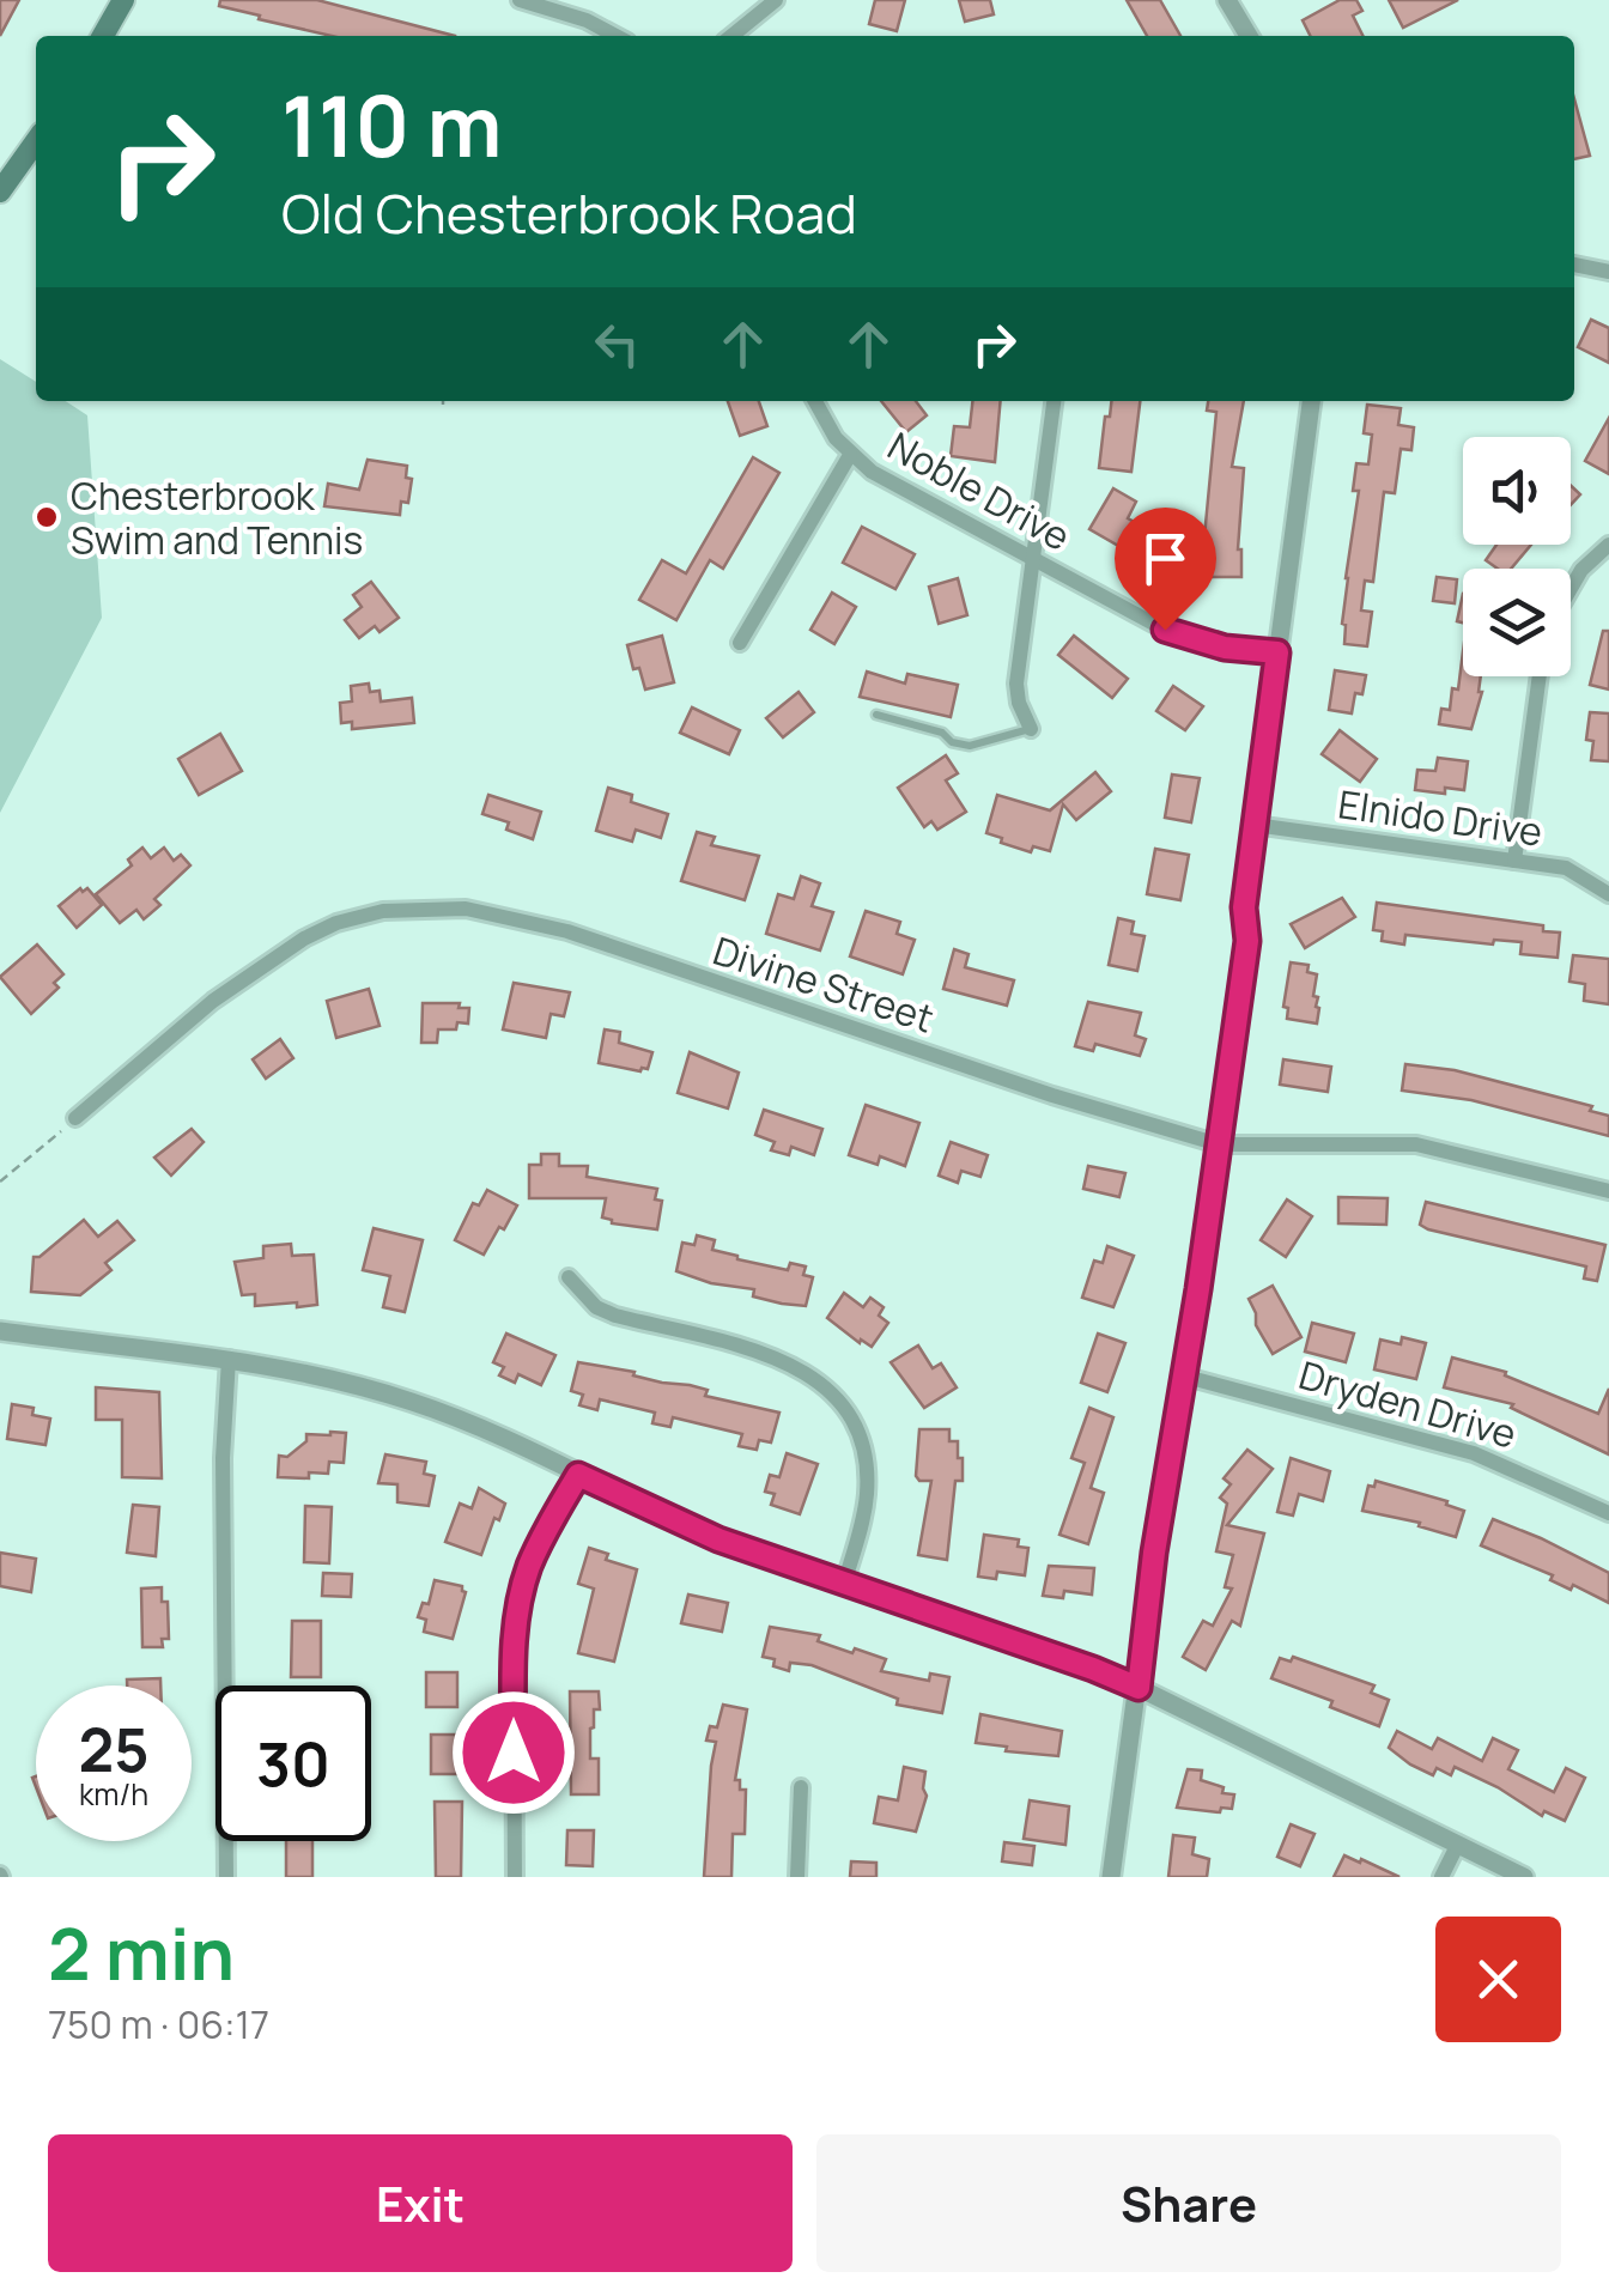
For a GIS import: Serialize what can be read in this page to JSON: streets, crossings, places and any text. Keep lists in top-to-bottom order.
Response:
{
  "streets": {
    "street": [
      "Noble Drive",
      "Elnido Drive",
      "Divine Street",
      "Dryden Drive"
    ]
  },
  "places": ["Chesterbrook Swim and Tennis"],
  "page": {
    "turn": ["110 m", "Old Chesterbrook Road"],
    "speed": "25 km/h",
    "limit": "30",
    "heading": ["2 min", "750 m · 06:17"],
    "buttons": ["Exit", "Share"]
  }
}
